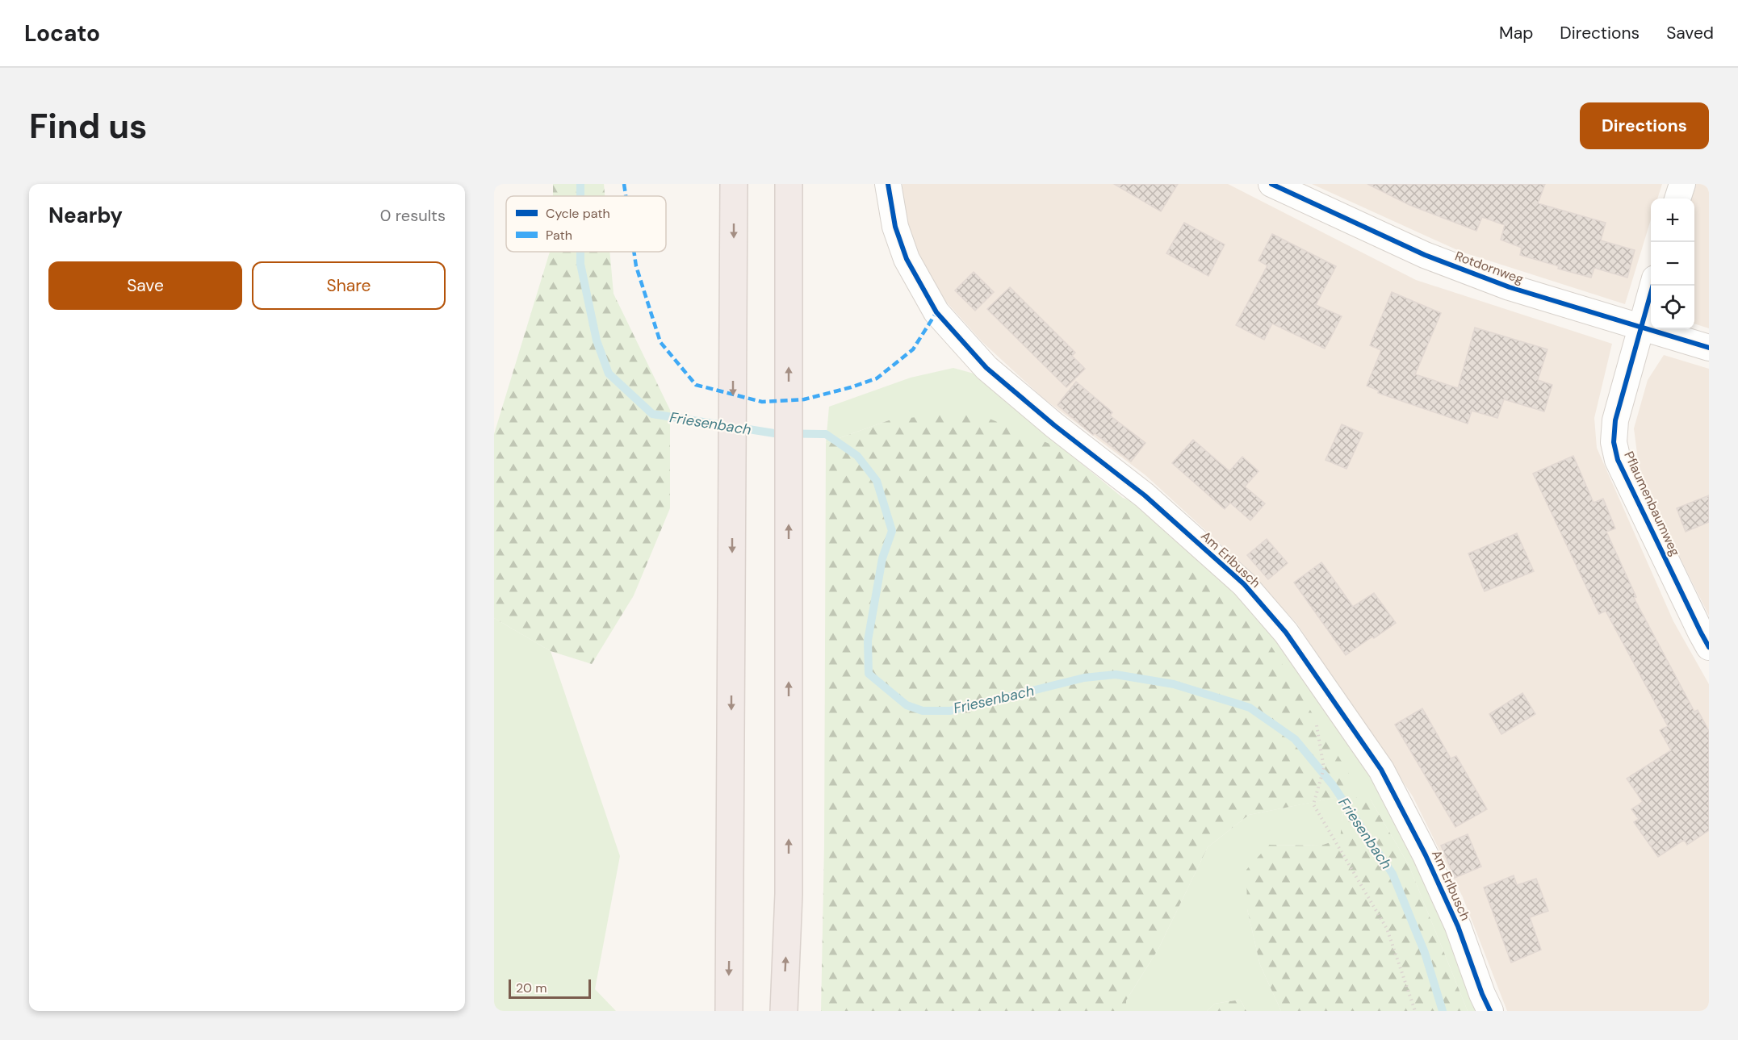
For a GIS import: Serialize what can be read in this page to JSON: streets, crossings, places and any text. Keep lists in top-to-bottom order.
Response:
{
  "streets": {
    "street": ["Rotdornweg", "Pflaumenbaumweg", "Am Erlbusch"]
  },
  "crossings": [
    ["Rotdornweg", "Pflaumenbaumweg"]
  ],
  "water": ["Friesenbach"],
  "legend": ["Cycle path", "Path"],
  "scale_bar": "20 m",
  "page": {
    "header": "Locato",
    "nav": ["Map", "Directions", "Saved"],
    "buttons": [
      "Directions",
      ["Save", "Share"]
    ],
    "title": "Find us",
    "heading": ["Nearby", "0 results"],
    "map_buttons": ["+", "−"],
    "scale": "20 m"
  }
}
